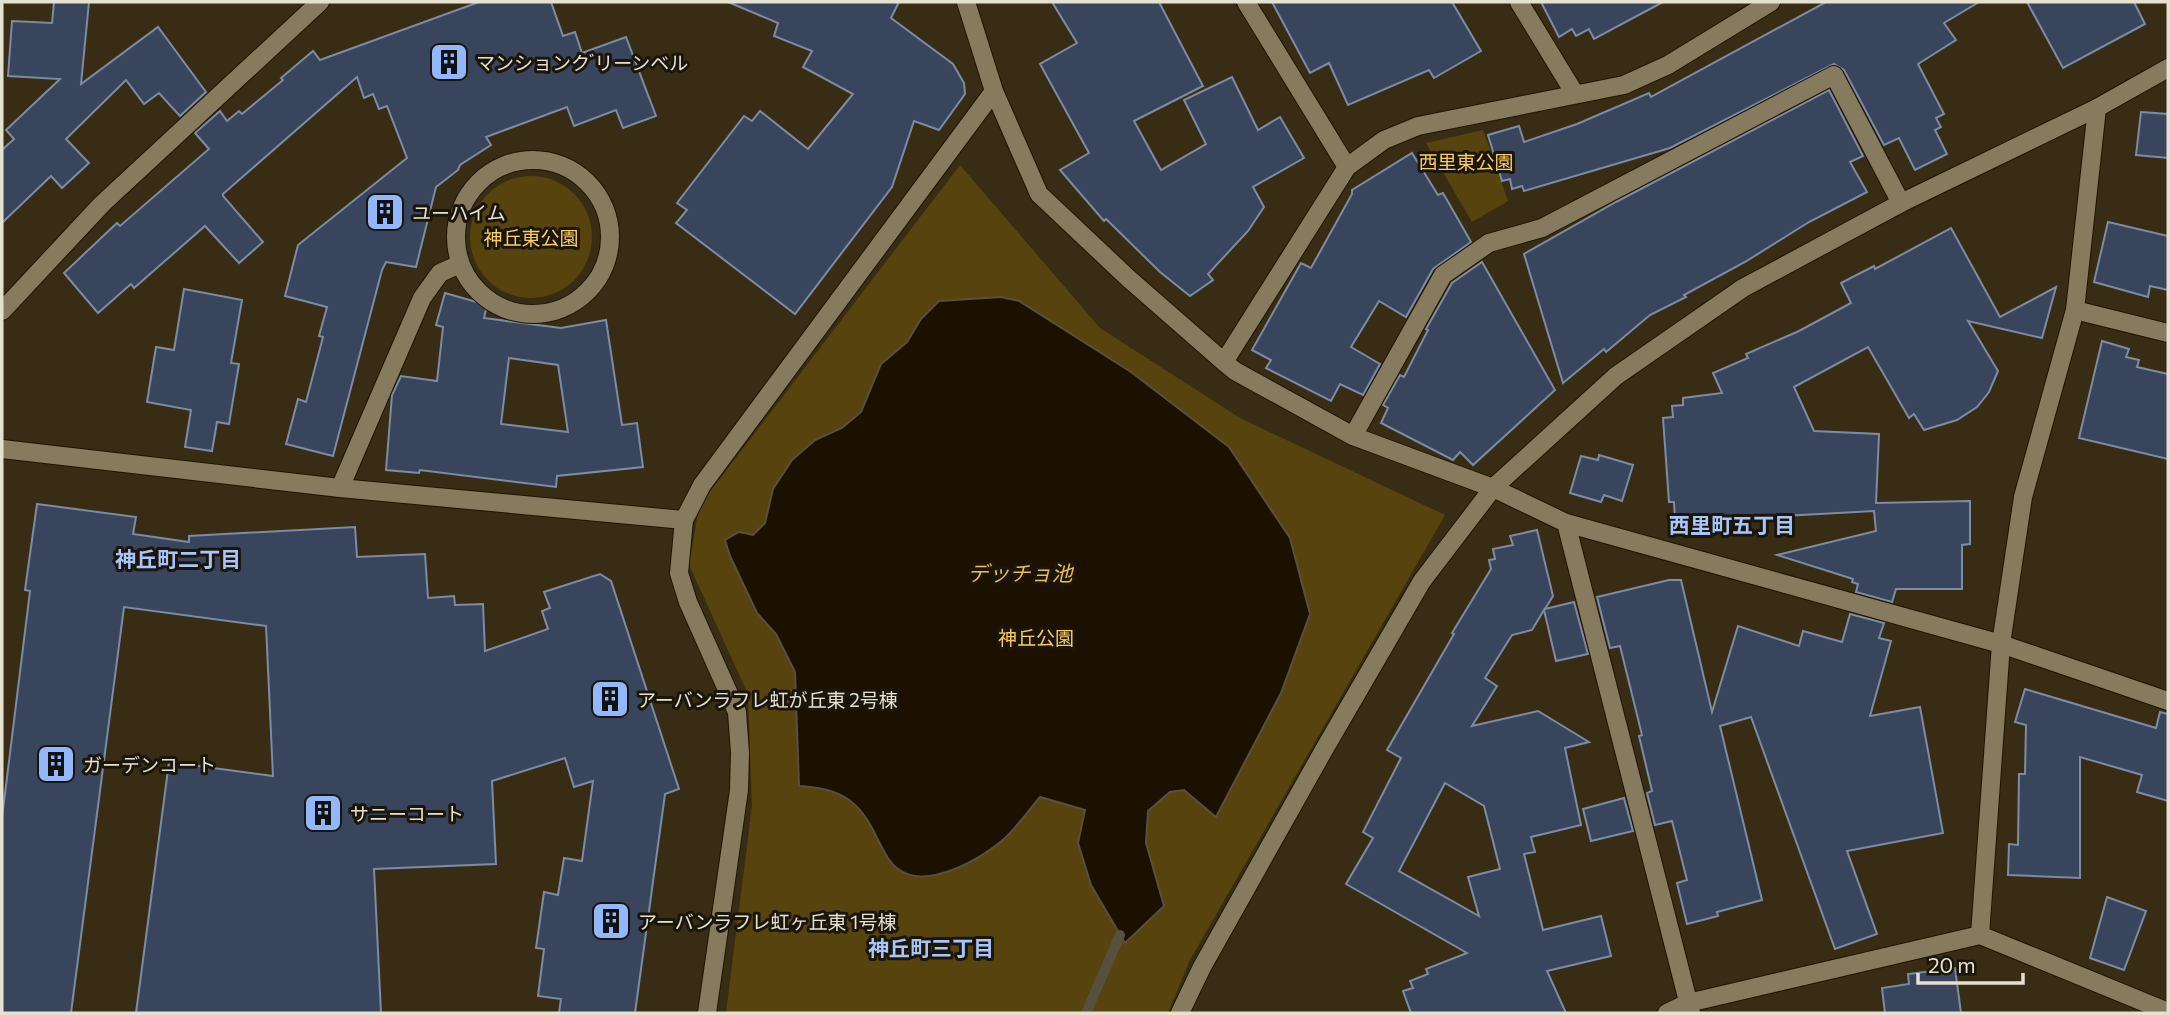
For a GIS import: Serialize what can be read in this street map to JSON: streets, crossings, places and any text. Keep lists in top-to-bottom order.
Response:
{
  "districts": ["西里町五丁目", "神丘町二丁目", "神丘町三丁目"],
  "water": ["デッチョ池"],
  "parks": ["西里東公園", "神丘東公園", "神丘公園"],
  "places": {
    "building": [
      "マンションク ゙リーンベル",
      "ユーハイム",
      "アーバンラフレ虹が丘東 2号棟",
      "ガーデンコート",
      "サニーコート",
      "アーバンラフレ虹ヶ丘東 1号棟"
    ]
  },
  "scale_bar": "20 m"
}
